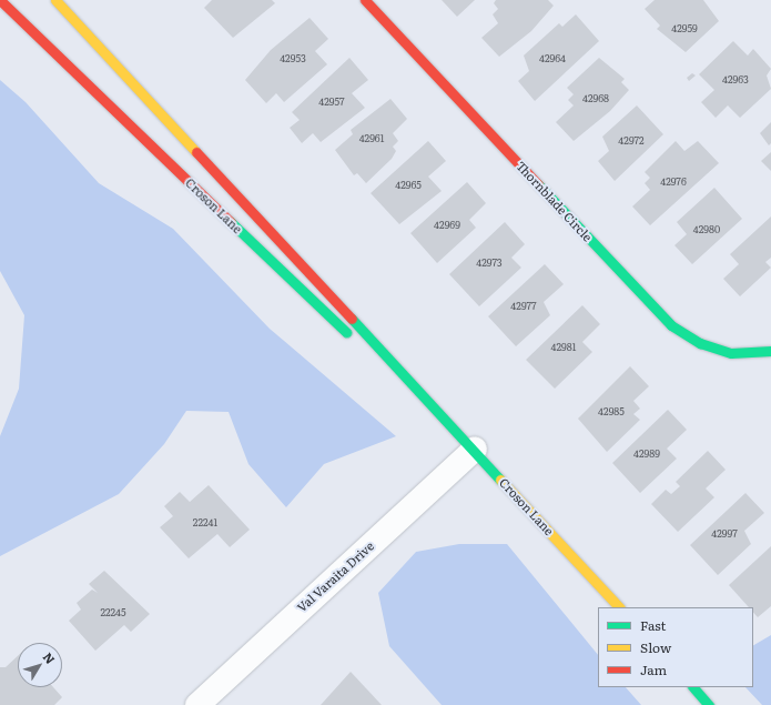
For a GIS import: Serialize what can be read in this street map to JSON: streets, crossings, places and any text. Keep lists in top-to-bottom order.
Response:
{
  "streets": {
    "main road": ["Thornblade Circle", "Croson Lane"],
    "street": ["Val Varaita Drive"]
  },
  "crossings": [
    ["Croson Lane", "Val Varaita Drive"]
  ],
  "house_numbers": [
    "42959",
    "42953",
    "42964",
    "42963",
    "42968",
    "42957",
    "42961",
    "42972",
    "42976",
    "42965",
    "42969",
    "42980",
    "42973",
    "42977",
    "42981",
    "42985",
    "42989",
    "22241",
    "42997",
    "22245"
  ],
  "legend": ["Fast", "Slow", "Jam"],
  "north": "top right"
}
